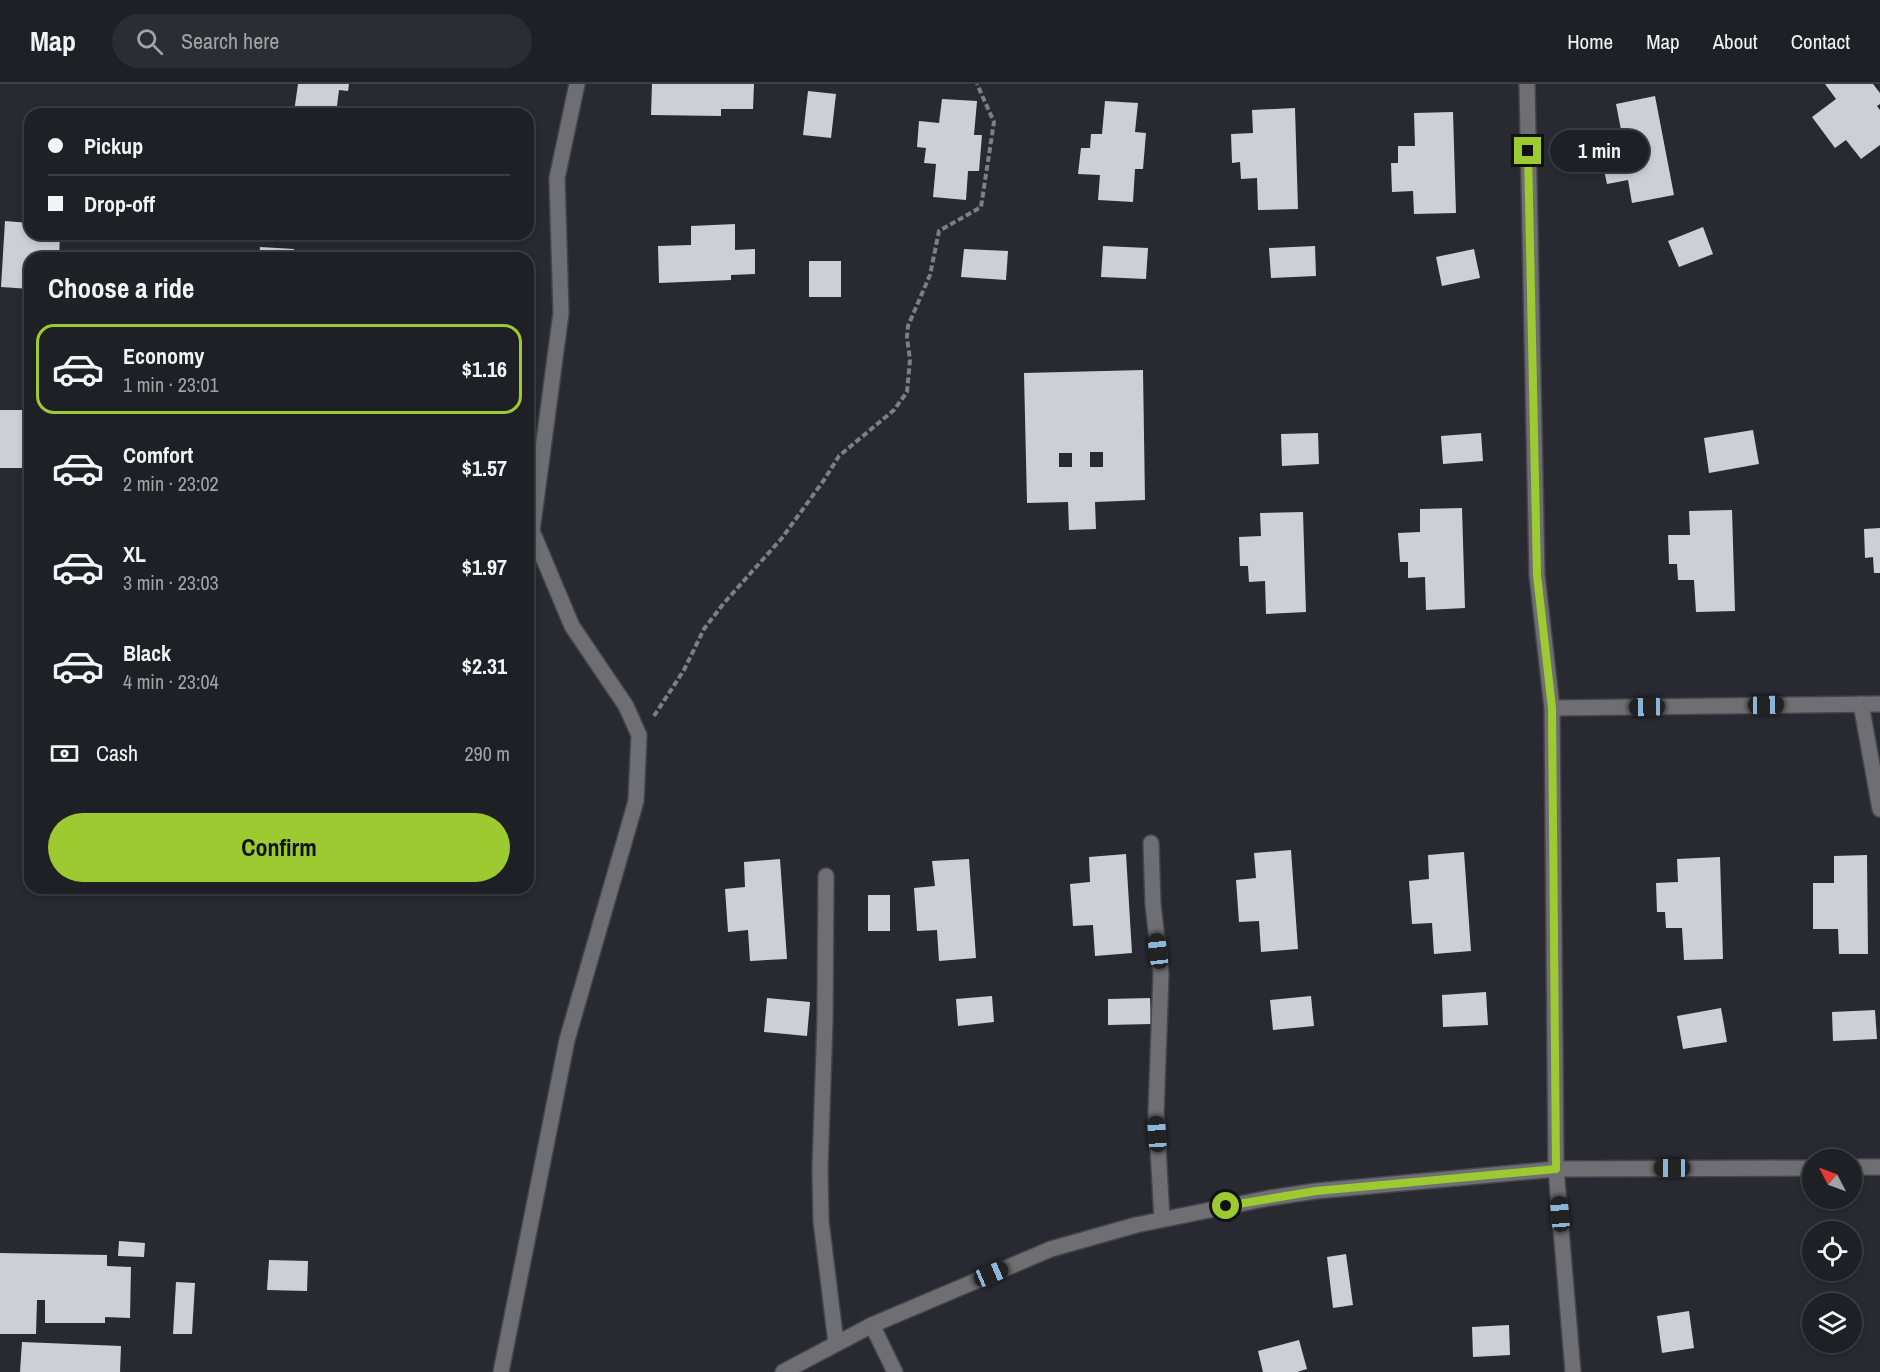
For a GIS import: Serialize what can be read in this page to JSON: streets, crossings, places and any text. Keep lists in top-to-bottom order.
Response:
{
  "north": "top left",
  "page": {
    "header": "Map",
    "search": "Search here",
    "nav": [
      "Home",
      "Map",
      "About",
      "Contact"
    ],
    "banner": ["Pickup", "Drop-off"],
    "bubble": "1 min",
    "heading": "Choose a ride",
    "list": [
      {
        "name": "Economy",
        "note": "1 min · 23:01",
        "value": "$1.16"
      },
      {
        "name": "Comfort",
        "note": "2 min · 23:02",
        "value": "$1.57"
      },
      {
        "name": "XL",
        "note": "3 min · 23:03",
        "value": "$1.97"
      },
      {
        "name": "Black",
        "note": "4 min · 23:04",
        "value": "$2.31"
      }
    ],
    "pay": ["Cash", "290 m"],
    "buttons": "Confirm"
  }
}
